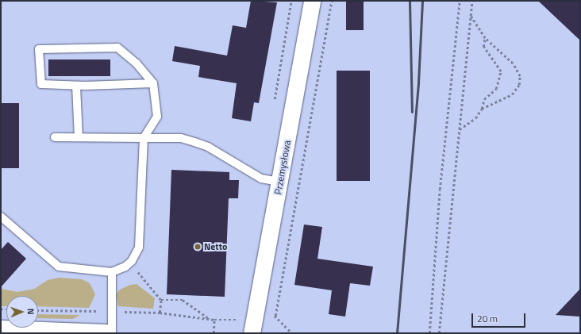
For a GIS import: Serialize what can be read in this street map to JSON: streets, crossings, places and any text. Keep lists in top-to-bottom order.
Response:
{
  "streets": {
    "street": ["Przemysłowa"]
  },
  "places": ["Netto"],
  "scale_bar": "20 m",
  "north": "right"
}
